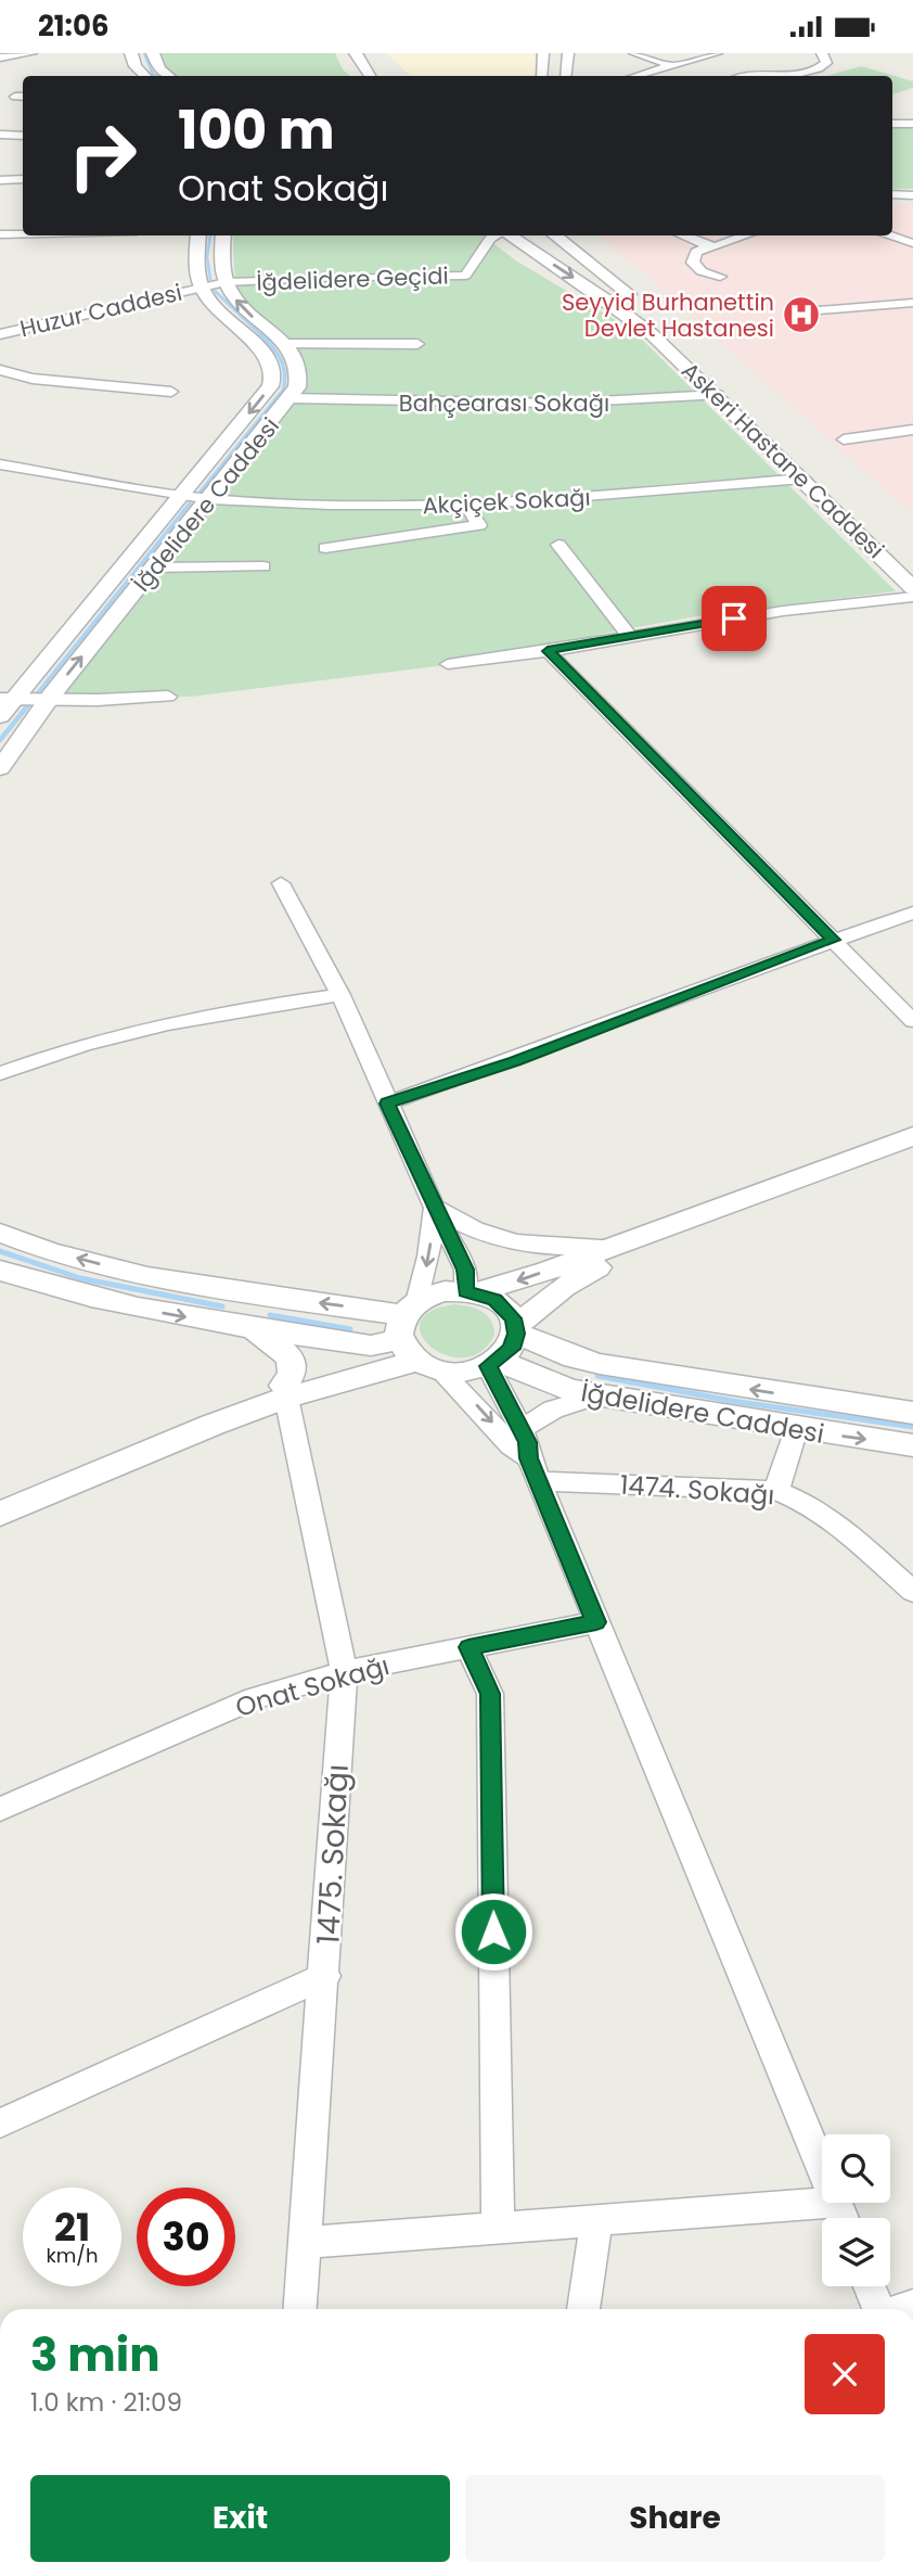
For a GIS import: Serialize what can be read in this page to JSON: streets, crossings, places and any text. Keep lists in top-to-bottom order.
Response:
{
  "streets": {
    "street": [
      "İğdelidere Geçidi",
      "Huzur Caddesi",
      "Bahçearası Sokağı",
      "Askeri Hastane Caddesi",
      "Akçiçek Sokağı",
      "İğdelidere Caddesi",
      "1474. Sokağı",
      "Onat Sokağı",
      "1475. Sokağı"
    ]
  },
  "crossings": [
    ["İğdelidere Geçidi", "Huzur Caddesi"],
    ["İğdelidere Geçidi", "İğdelidere Caddesi"],
    ["Huzur Caddesi", "İğdelidere Caddesi"],
    ["Bahçearası Sokağı", "Askeri Hastane Caddesi"],
    ["Bahçearası Sokağı", "İğdelidere Caddesi"],
    ["Askeri Hastane Caddesi", "Akçiçek Sokağı"],
    ["Akçiçek Sokağı", "İğdelidere Caddesi"],
    ["Onat Sokağı", "1475. Sokağı"]
  ],
  "places": {
    "hospital": ["Seyyid Burhanettin Devlet Hastanesi"]
  },
  "page": {
    "status": "21:06",
    "turn": ["100 m", "Onat Sokağı"],
    "speed": "21 km/h",
    "limit": "30",
    "heading": ["3 min", "1.0 km · 21:09"],
    "buttons": ["Exit", "Share"]
  }
}
